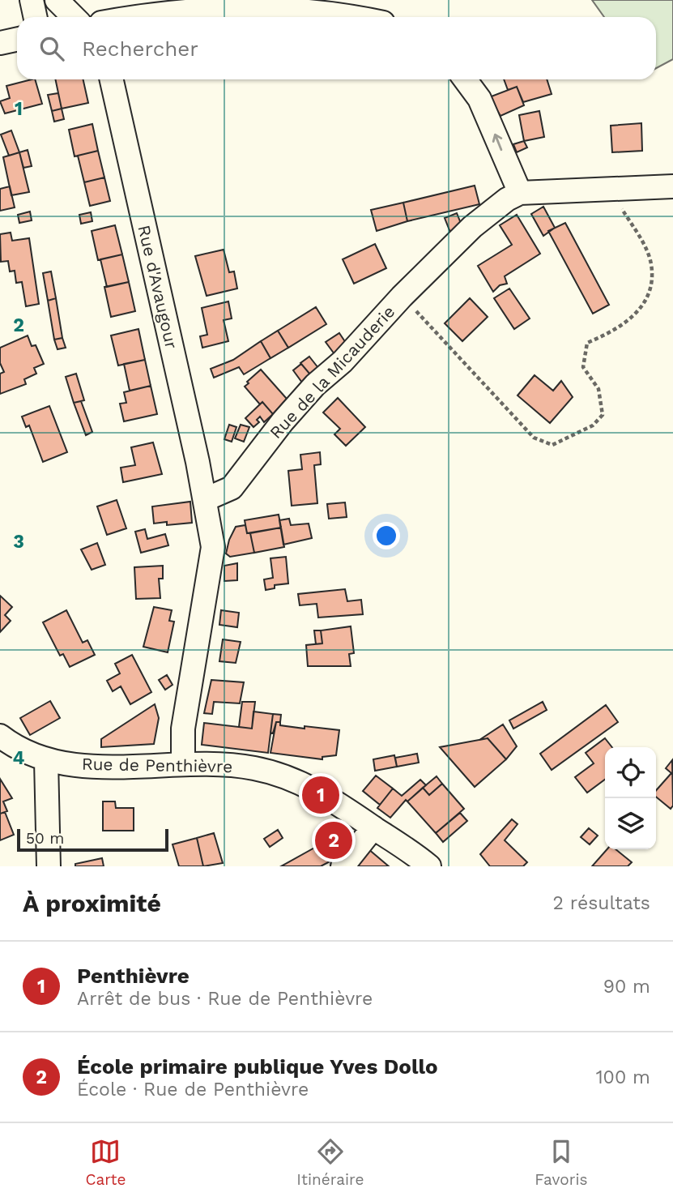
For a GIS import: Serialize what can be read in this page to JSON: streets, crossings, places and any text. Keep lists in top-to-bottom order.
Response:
{
  "streets": {
    "street": ["Rue d'Avaugour", "Rue de la Micauderie", "Rue de Penthièvre"]
  },
  "crossings": [
    ["Rue d'Avaugour", "Rue de la Micauderie"]
  ],
  "scale_bar": "50 m",
  "page": {
    "search": "Rechercher",
    "pins": ["1", "2"],
    "scale": "50 m",
    "heading": ["À proximité", "2 résultats"],
    "list": [
      {
        "mark": "1",
        "name": "Penthièvre",
        "note": "Arrêt de bus · Rue de Penthièvre",
        "value": "90 m"
      },
      {
        "mark": "2",
        "name": "École primaire publique Yves Dollo",
        "note": "École · Rue de Penthièvre",
        "value": "100 m"
      }
    ],
    "nav": ["Carte", "Itinéraire", "Favoris"]
  },
  "grid": {
    "rows": [
      "1",
      "2",
      "3",
      "4"
    ]
  }
}
